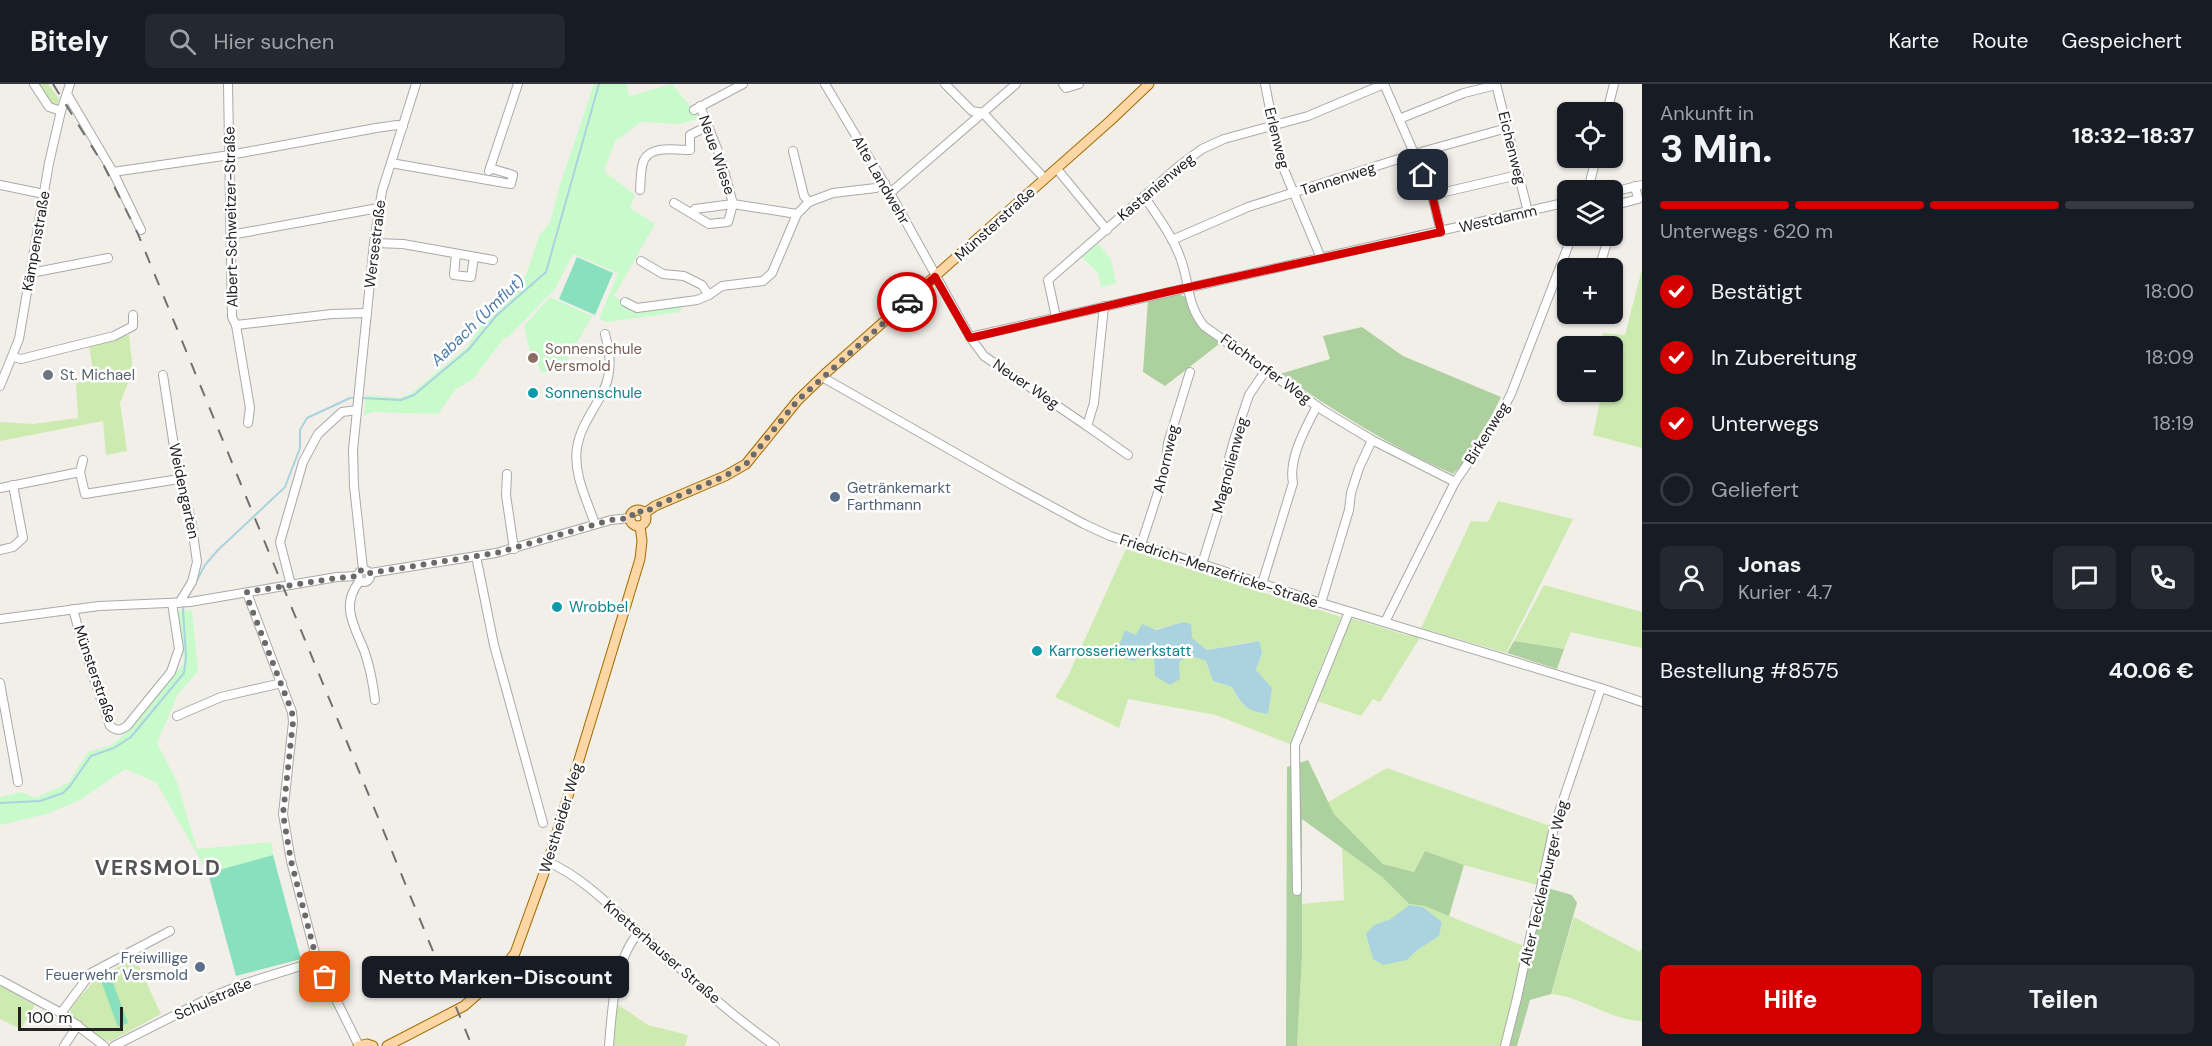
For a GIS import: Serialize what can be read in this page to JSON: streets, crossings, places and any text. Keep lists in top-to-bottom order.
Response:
{
  "streets": {
    "main road": ["Münsterstraße", "Westheider Weg"],
    "street": [
      "Erlenweg",
      "Eichenweg",
      "Neue Wiese",
      "Tannenweg",
      "Alte Landwehr",
      "Kastanienweg",
      "Albert-Schweitzer-Straße",
      "Westdamm",
      "Kämpenstraße",
      "Wersestraße",
      "Füchtorfer Weg",
      "Neuer Weg",
      "Birkenweg",
      "Ahornweg",
      "Magnolienweg",
      "Weidengarten",
      "Friedrich-Menzefricke-Straße",
      "Alter Tecklenburger Weg",
      "Knetterhauser Straße",
      "Schulstraße"
    ]
  },
  "crossings": [
    ["Erlenweg", "Tannenweg"],
    ["Erlenweg", "Kastanienweg"],
    ["Erlenweg", "Westdamm"],
    ["Eichenweg", "Tannenweg"],
    ["Eichenweg", "Westdamm"],
    ["Tannenweg", "Füchtorfer Weg"],
    ["Alte Landwehr", "Münsterstraße"],
    ["Kastanienweg", "Westdamm"],
    ["Kastanienweg", "Füchtorfer Weg"],
    ["Albert-Schweitzer-Straße", "Wersestraße"],
    ["Westdamm", "Füchtorfer Weg"],
    ["Westdamm", "Neuer Weg"],
    ["Münsterstraße", "Wersestraße"],
    ["Münsterstraße", "Weidengarten"],
    ["Münsterstraße", "Friedrich-Menzefricke-Straße"],
    ["Münsterstraße", "Westheider Weg"],
    ["Füchtorfer Weg", "Birkenweg"],
    ["Füchtorfer Weg", "Magnolienweg"],
    ["Birkenweg", "Friedrich-Menzefricke-Straße"],
    ["Ahornweg", "Friedrich-Menzefricke-Straße"],
    ["Magnolienweg", "Friedrich-Menzefricke-Straße"],
    ["Friedrich-Menzefricke-Straße", "Alter Tecklenburger Weg"],
    ["Westheider Weg", "Knetterhauser Straße"]
  ],
  "districts": ["VERSMOLD"],
  "water": ["Aabach (Umflut)"],
  "places": [
    "Sonnenschule Versmold",
    "St. Michael",
    "Sonnenschule",
    "Getränkemarkt Farthmann",
    "Wrobbel",
    "Karrosseriewerkstatt",
    "Freiwillige Feuerwehr Versmold",
    "Netto Marken-Discount"
  ],
  "scale_bar": "100 m",
  "page": {
    "header": "Bitely",
    "search": "Hier suchen",
    "nav": ["Karte", "Route", "Gespeichert"],
    "heading": ["3 Min.", "Ankunft in", "18:32–18:37"],
    "panel": [
      "Jonas",
      "Kurier · 4.7",
      "Bestellung #8575",
      "40.06 €"
    ],
    "map_buttons": ["+", "−"],
    "bar": "Unterwegs · 620 m",
    "list": [
      ["Bestätigt", "18:00"],
      ["In Zubereitung", "18:09"],
      ["Unterwegs", "18:19"],
      "Geliefert"
    ],
    "buttons": ["Hilfe", "Teilen"],
    "bubble": "Netto Marken-Discount",
    "scale": "100 m"
  }
}
